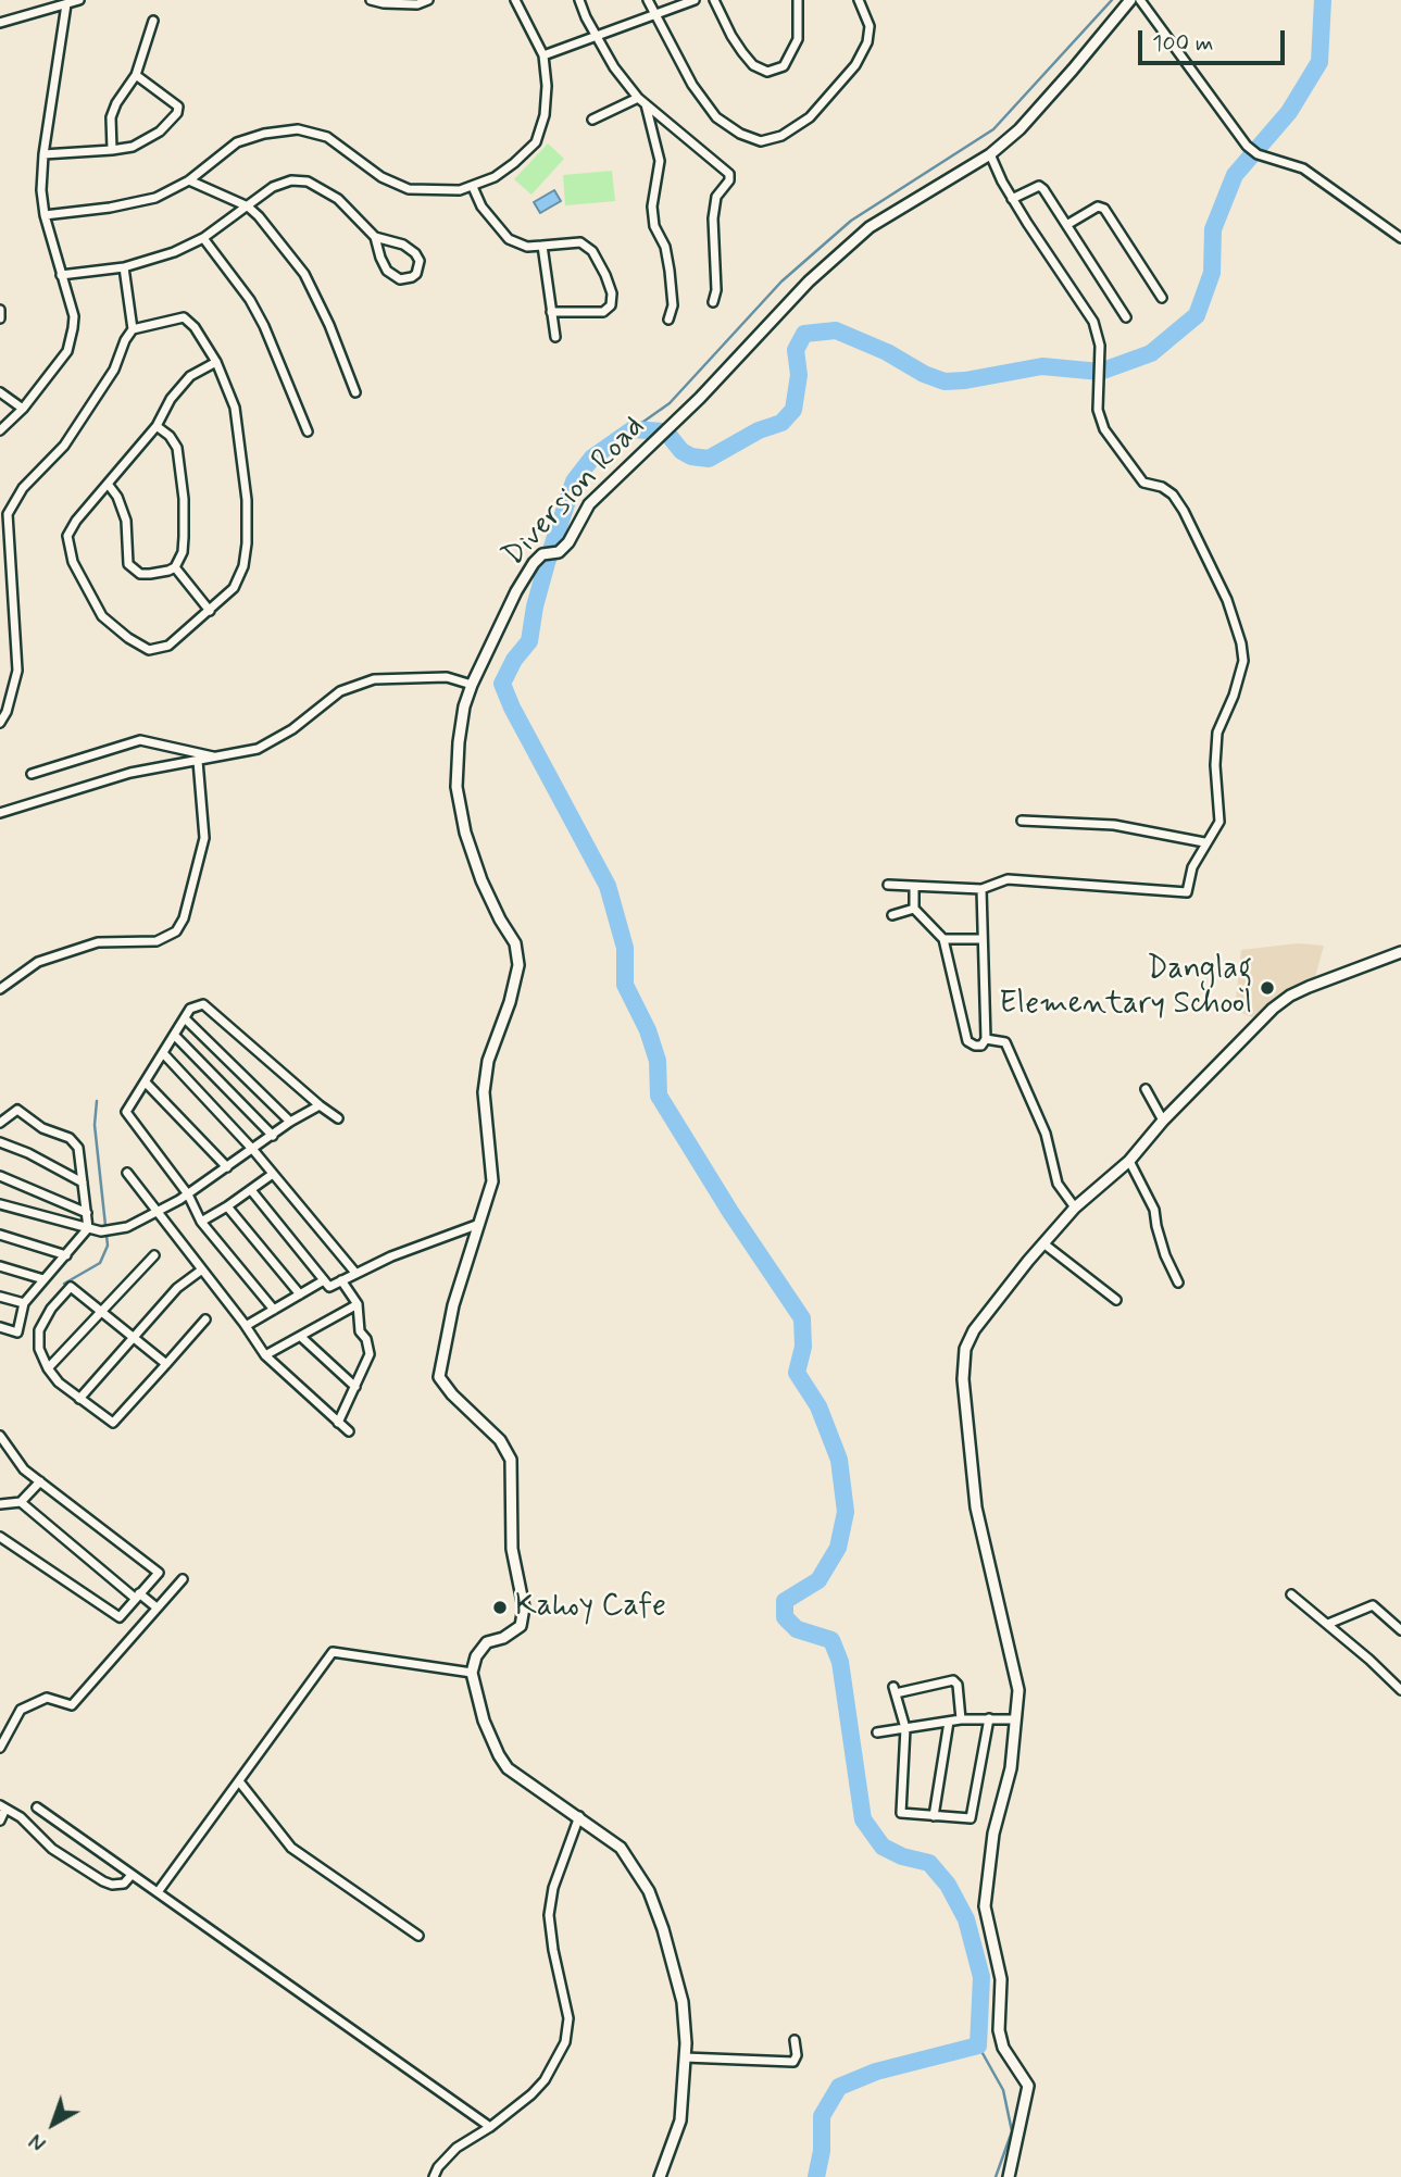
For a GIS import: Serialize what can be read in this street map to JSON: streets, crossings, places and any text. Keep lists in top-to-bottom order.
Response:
{
  "streets": {
    "street": ["Diversion Road"]
  },
  "places": ["Danglag Elementary School", "Kahoy Cafe"],
  "scale_bar": "100 m",
  "north": "bottom left"
}
